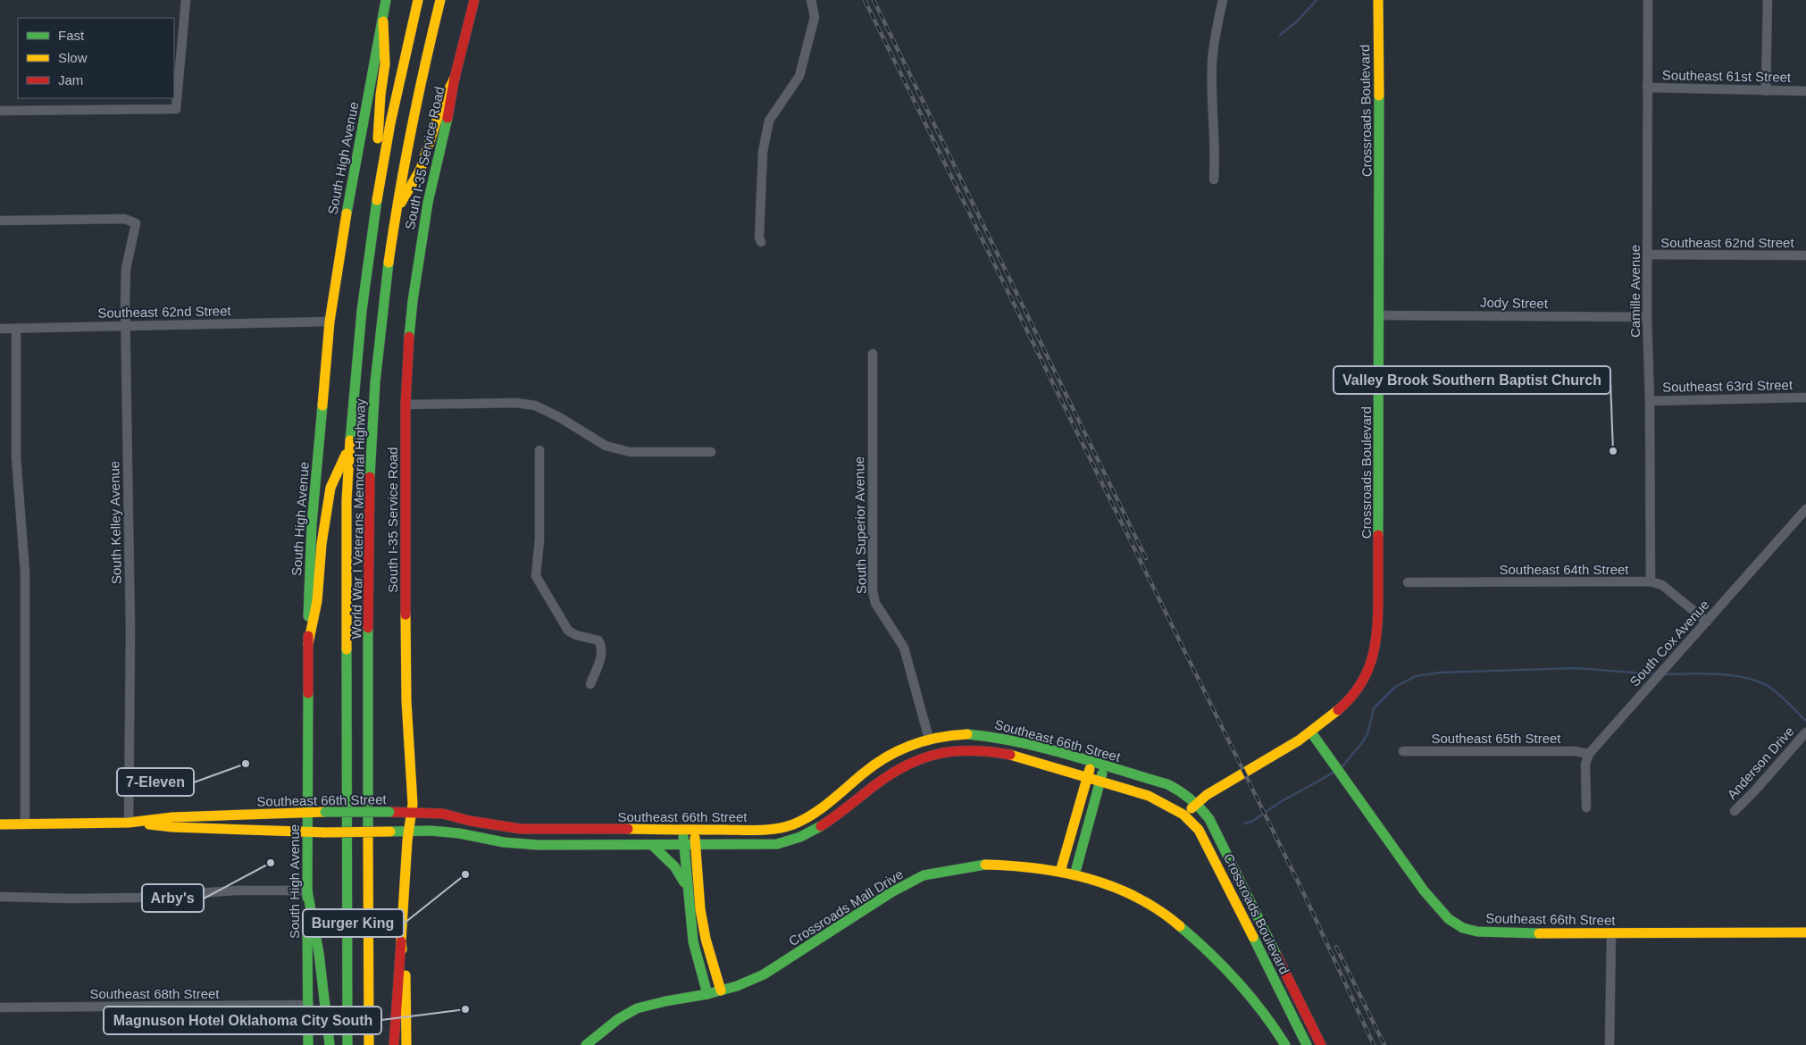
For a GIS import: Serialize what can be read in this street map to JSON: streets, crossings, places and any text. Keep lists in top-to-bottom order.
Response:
{
  "streets": {
    "main road": [
      "Crossroads Boulevard",
      "South High Avenue",
      "South I-35 Service Road",
      "World War I Veterans Memorial Highway",
      "Southeast 66th Street",
      "Crossroads Mall Drive"
    ],
    "street": [
      "Southeast 61st Street",
      "Southeast 62nd Street",
      "Camille Avenue",
      "Jody Street",
      "Southeast 63rd Street",
      "South Kelley Avenue",
      "South Superior Avenue",
      "Southeast 64th Street",
      "South Cox Avenue",
      "Southeast 65th Street",
      "Anderson Drive",
      "Southeast 68th Street"
    ]
  },
  "crossings": [
    ["Southeast 61st Street", "Camille Avenue"],
    ["Crossroads Boulevard", "Jody Street"],
    ["Crossroads Boulevard", "Southeast 66th Street"],
    ["South High Avenue", "Southeast 62nd Street"],
    ["South High Avenue", "Southeast 66th Street"],
    ["South High Avenue", "Southeast 68th Street"],
    ["South I-35 Service Road", "Southeast 66th Street"],
    ["Southeast 62nd Street", "Camille Avenue"],
    ["Southeast 62nd Street", "South Kelley Avenue"],
    ["Camille Avenue", "Jody Street"],
    ["Camille Avenue", "Southeast 63rd Street"],
    ["Camille Avenue", "Southeast 64th Street"],
    ["South Kelley Avenue", "Southeast 66th Street"],
    ["South Superior Avenue", "Southeast 66th Street"],
    ["Southeast 64th Street", "South Cox Avenue"],
    ["South Cox Avenue", "Southeast 65th Street"]
  ],
  "places": [
    "Valley Brook Southern Baptist Church",
    "7-Eleven",
    "Arby's",
    "Burger King",
    "Magnuson Hotel Oklahoma City South"
  ],
  "legend": ["Fast", "Slow", "Jam"]
}
